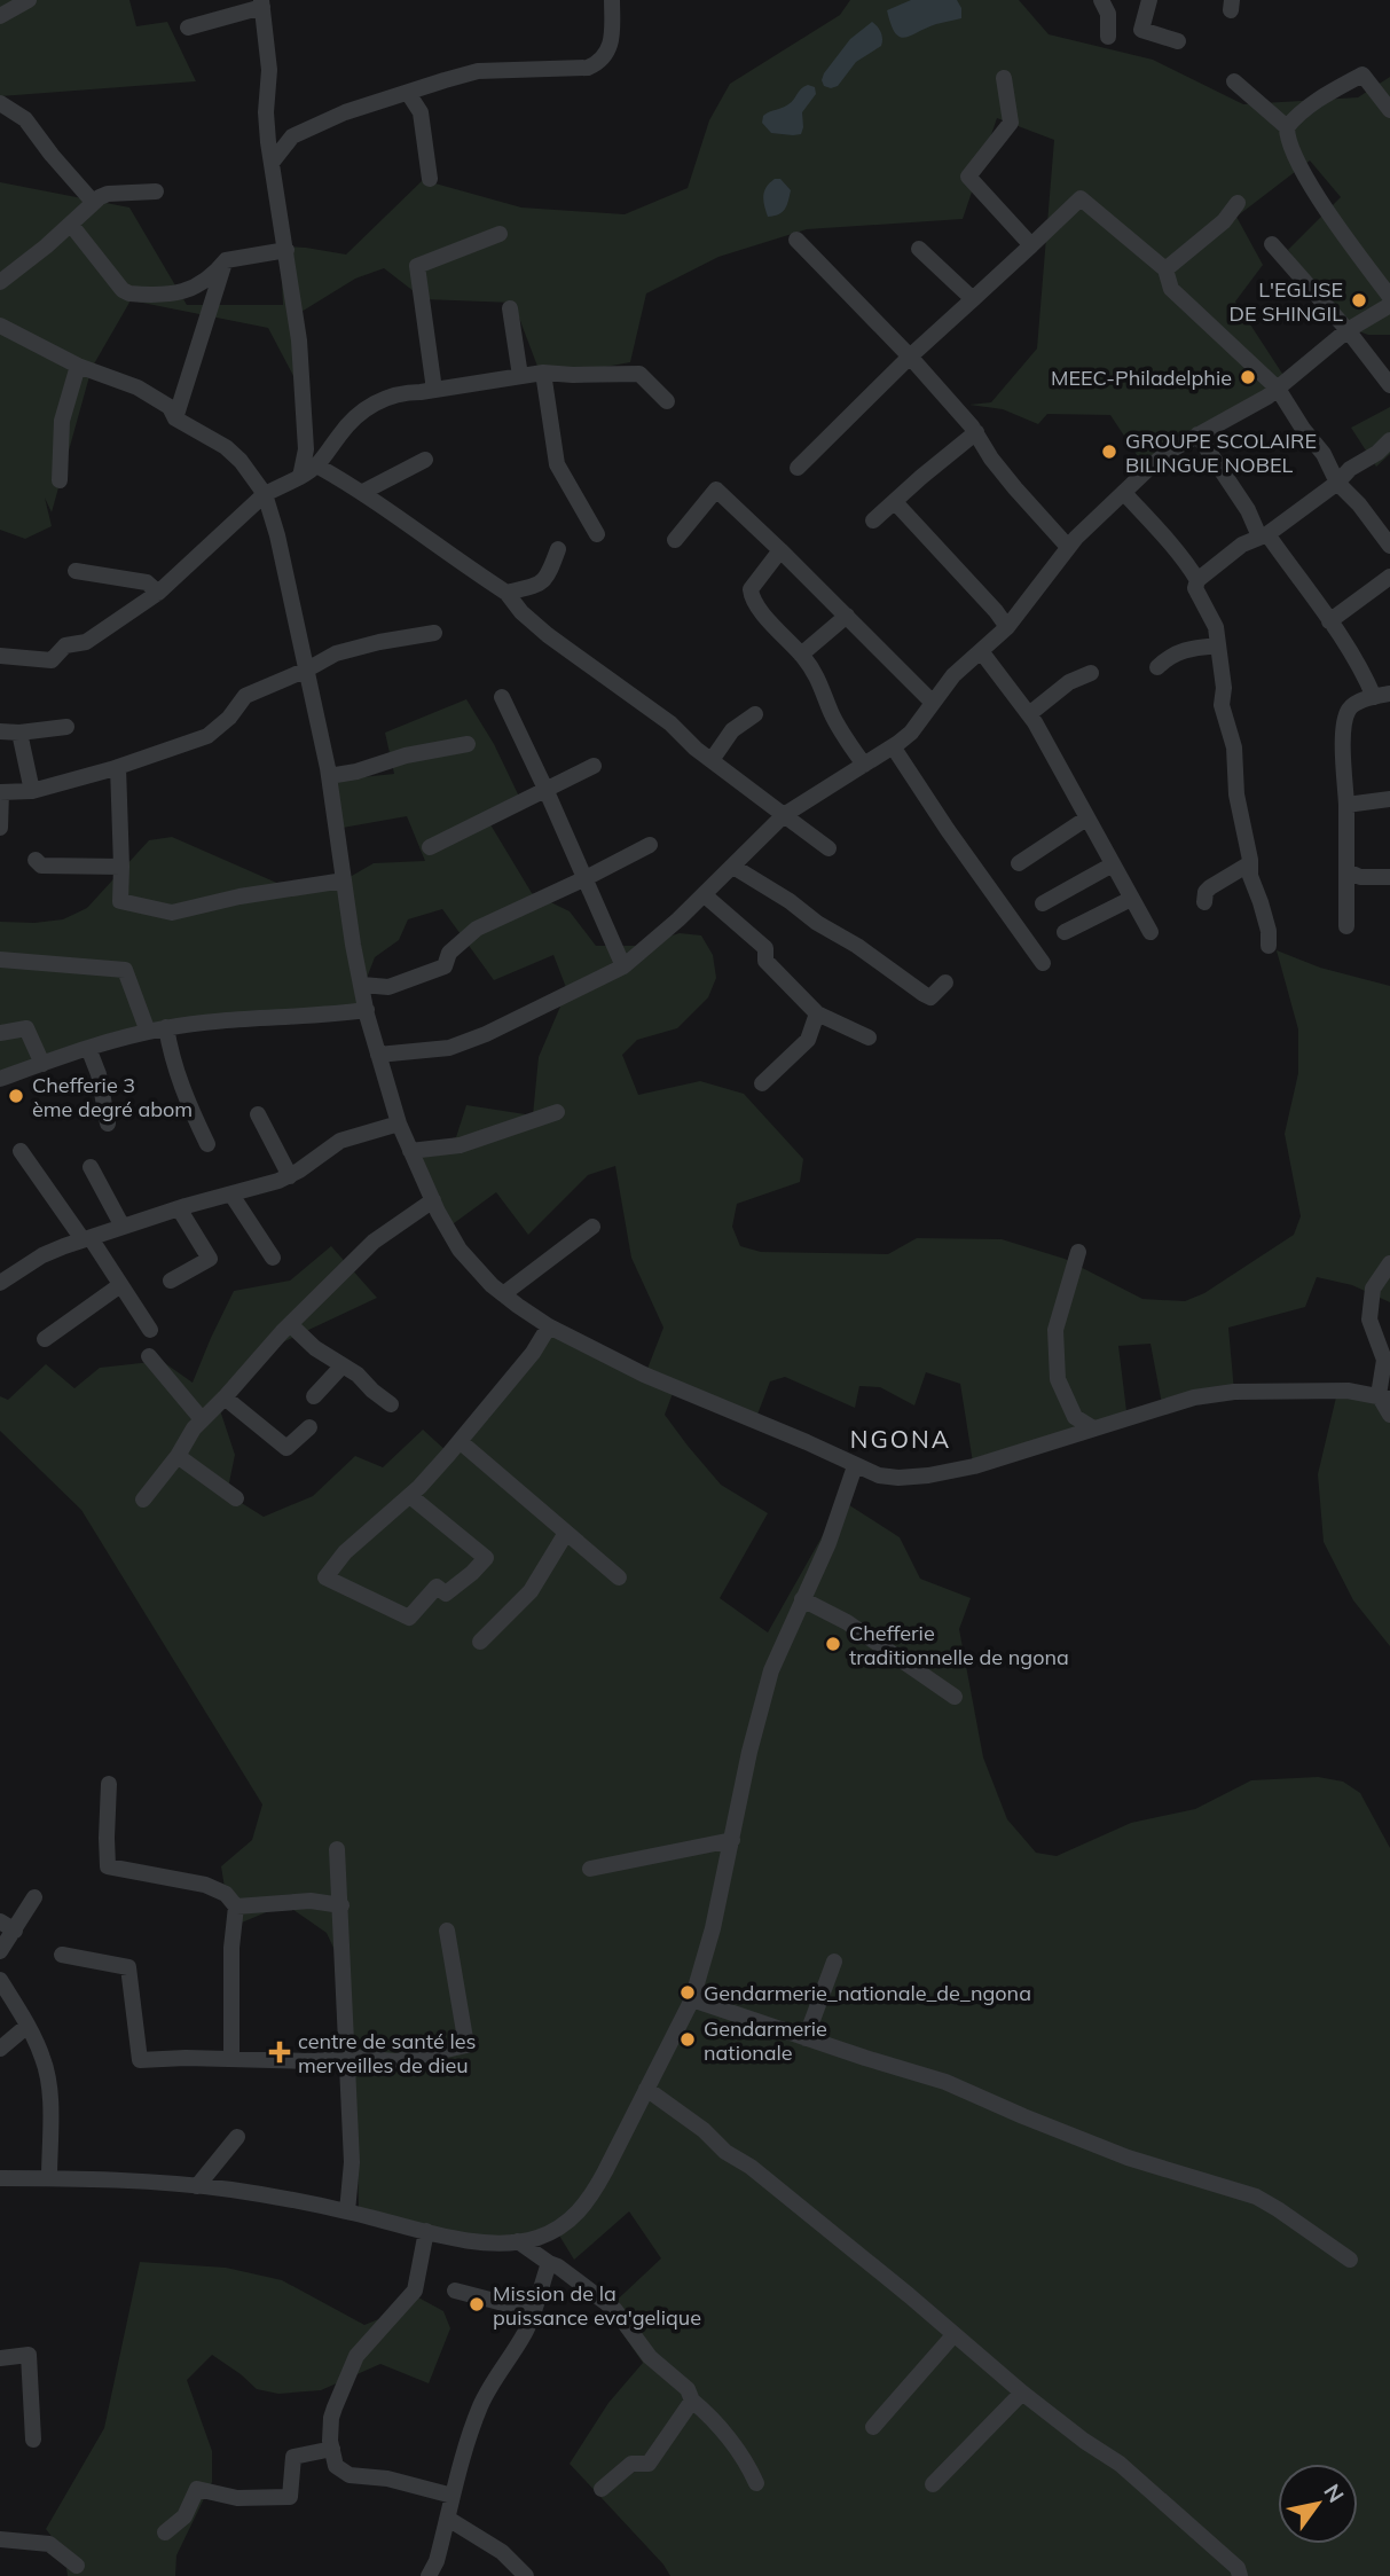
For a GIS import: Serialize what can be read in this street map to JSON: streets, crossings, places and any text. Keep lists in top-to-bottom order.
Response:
{
  "districts": ["NGONA"],
  "places": {
    "other": [
      "L'EGLISE DE SHINGIL",
      "MEEC-Philadelphie",
      "GROUPE SCOLAIRE BILINGUE NOBEL",
      "Chefferie 3 ème degré abom",
      "Chefferie traditionnelle de ngona",
      "Gendarmerie_nationale_de_ngona",
      "Gendarmerie nationale",
      "Mission de la puissance eva'gelique"
    ],
    "health": ["centre de santé les merveilles de dieu"]
  },
  "north": "top right"
}
